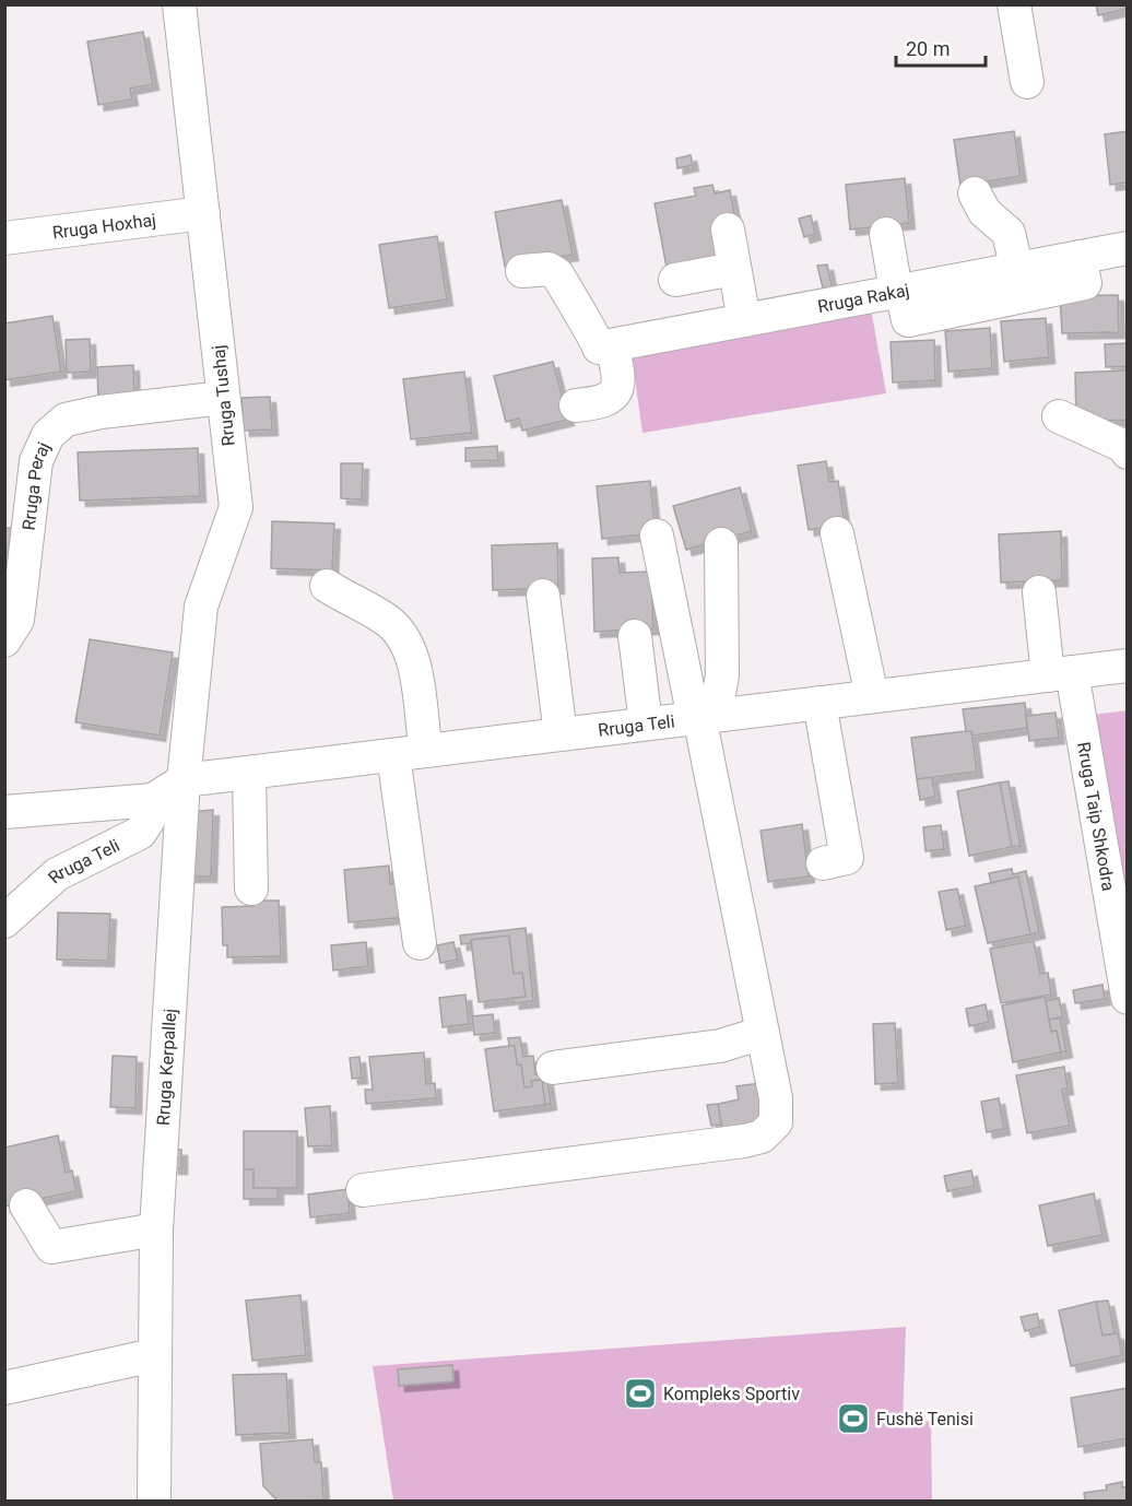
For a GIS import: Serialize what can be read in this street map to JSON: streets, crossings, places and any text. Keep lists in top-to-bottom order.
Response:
{
  "streets": {
    "street": [
      "Rruga Hoxhaj",
      "Rruga Rakaj",
      "Rruga Tushaj",
      "Rruga Peraj",
      "Rruga Teli",
      "Rruga Taip Shkodra",
      "Rruga Kerpallej"
    ]
  },
  "crossings": [
    ["Rruga Hoxhaj", "Rruga Tushaj"],
    ["Rruga Tushaj", "Rruga Peraj"],
    ["Rruga Tushaj", "Rruga Teli"],
    ["Rruga Tushaj", "Rruga Kerpallej"],
    ["Rruga Teli", "Rruga Taip Shkodra"],
    ["Rruga Teli", "Rruga Kerpallej"]
  ],
  "places": {
    "sports": ["Kompleks Sportiv", "Fushë Tenisi"]
  },
  "scale_bar": "20 m"
}
